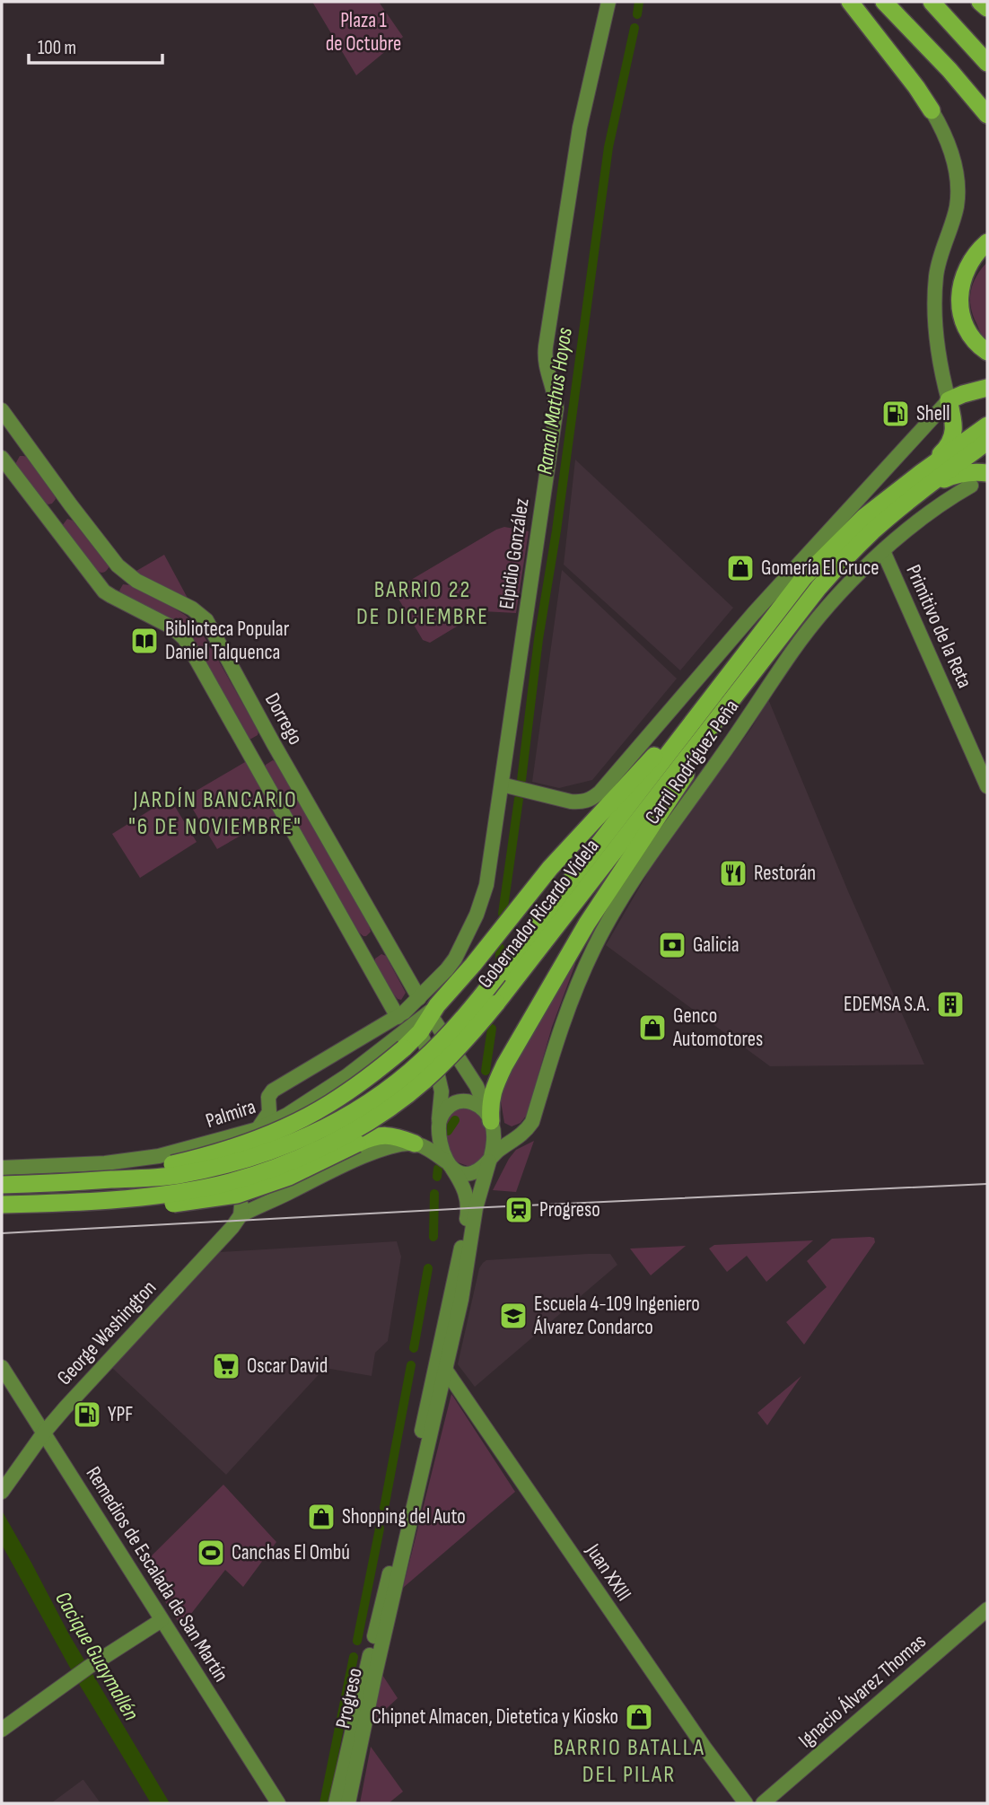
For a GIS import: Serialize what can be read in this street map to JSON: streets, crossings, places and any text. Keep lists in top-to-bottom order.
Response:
{
  "streets": {
    "highway": ["Gobernador Ricardo Videla"],
    "main road": [
      "Elpidio González",
      "Primitivo de la Reta",
      "Dorrego",
      "Carril Rodríguez Peña",
      "Palmira",
      "George Washington",
      "Juan XXIII",
      "Remedios de Escalada de San Martín",
      "Ignacio Álvarez Thomas",
      "Progreso"
    ]
  },
  "crossings": [
    ["Elpidio González", "Carril Rodríguez Peña"],
    ["Elpidio González", "Palmira"],
    ["Primitivo de la Reta", "Carril Rodríguez Peña"],
    ["Dorrego", "Palmira"],
    ["Carril Rodríguez Peña", "Progreso"],
    ["George Washington", "Remedios de Escalada de San Martín"],
    ["Juan XXIII", "Progreso"]
  ],
  "districts": ["BARRIO 22 DE DICIEMBRE", "JARDÍN BANCARIO \"6 DE NOVIEMBRE\"", "BARRIO BATALLA DEL PILAR"],
  "water": ["Ramal Mathus Hoyos", "Cacique Guaymallén"],
  "parks": ["Plaza 1 de Octubre"],
  "places": {
    "fuel station": ["Shell", "YPF"],
    "shop": [
      "Gomería El Cruce",
      "Genco Automotores",
      "Shopping del Auto",
      "Chipnet Almacen, Dietetica y Kiosko"
    ],
    "library": ["Biblioteca Popular Daniel Talquenca"],
    "restaurant": ["Restorán"],
    "bank": ["Galicia"],
    "building": ["EDEMSA S.A."],
    "station": ["Progreso"],
    "school or university": ["Escuela 4-109 Ingeniero Álvarez Condarco"],
    "supermarket": ["Oscar David"],
    "sports": ["Canchas El Ombú"]
  },
  "scale_bar": "100 m"
}
